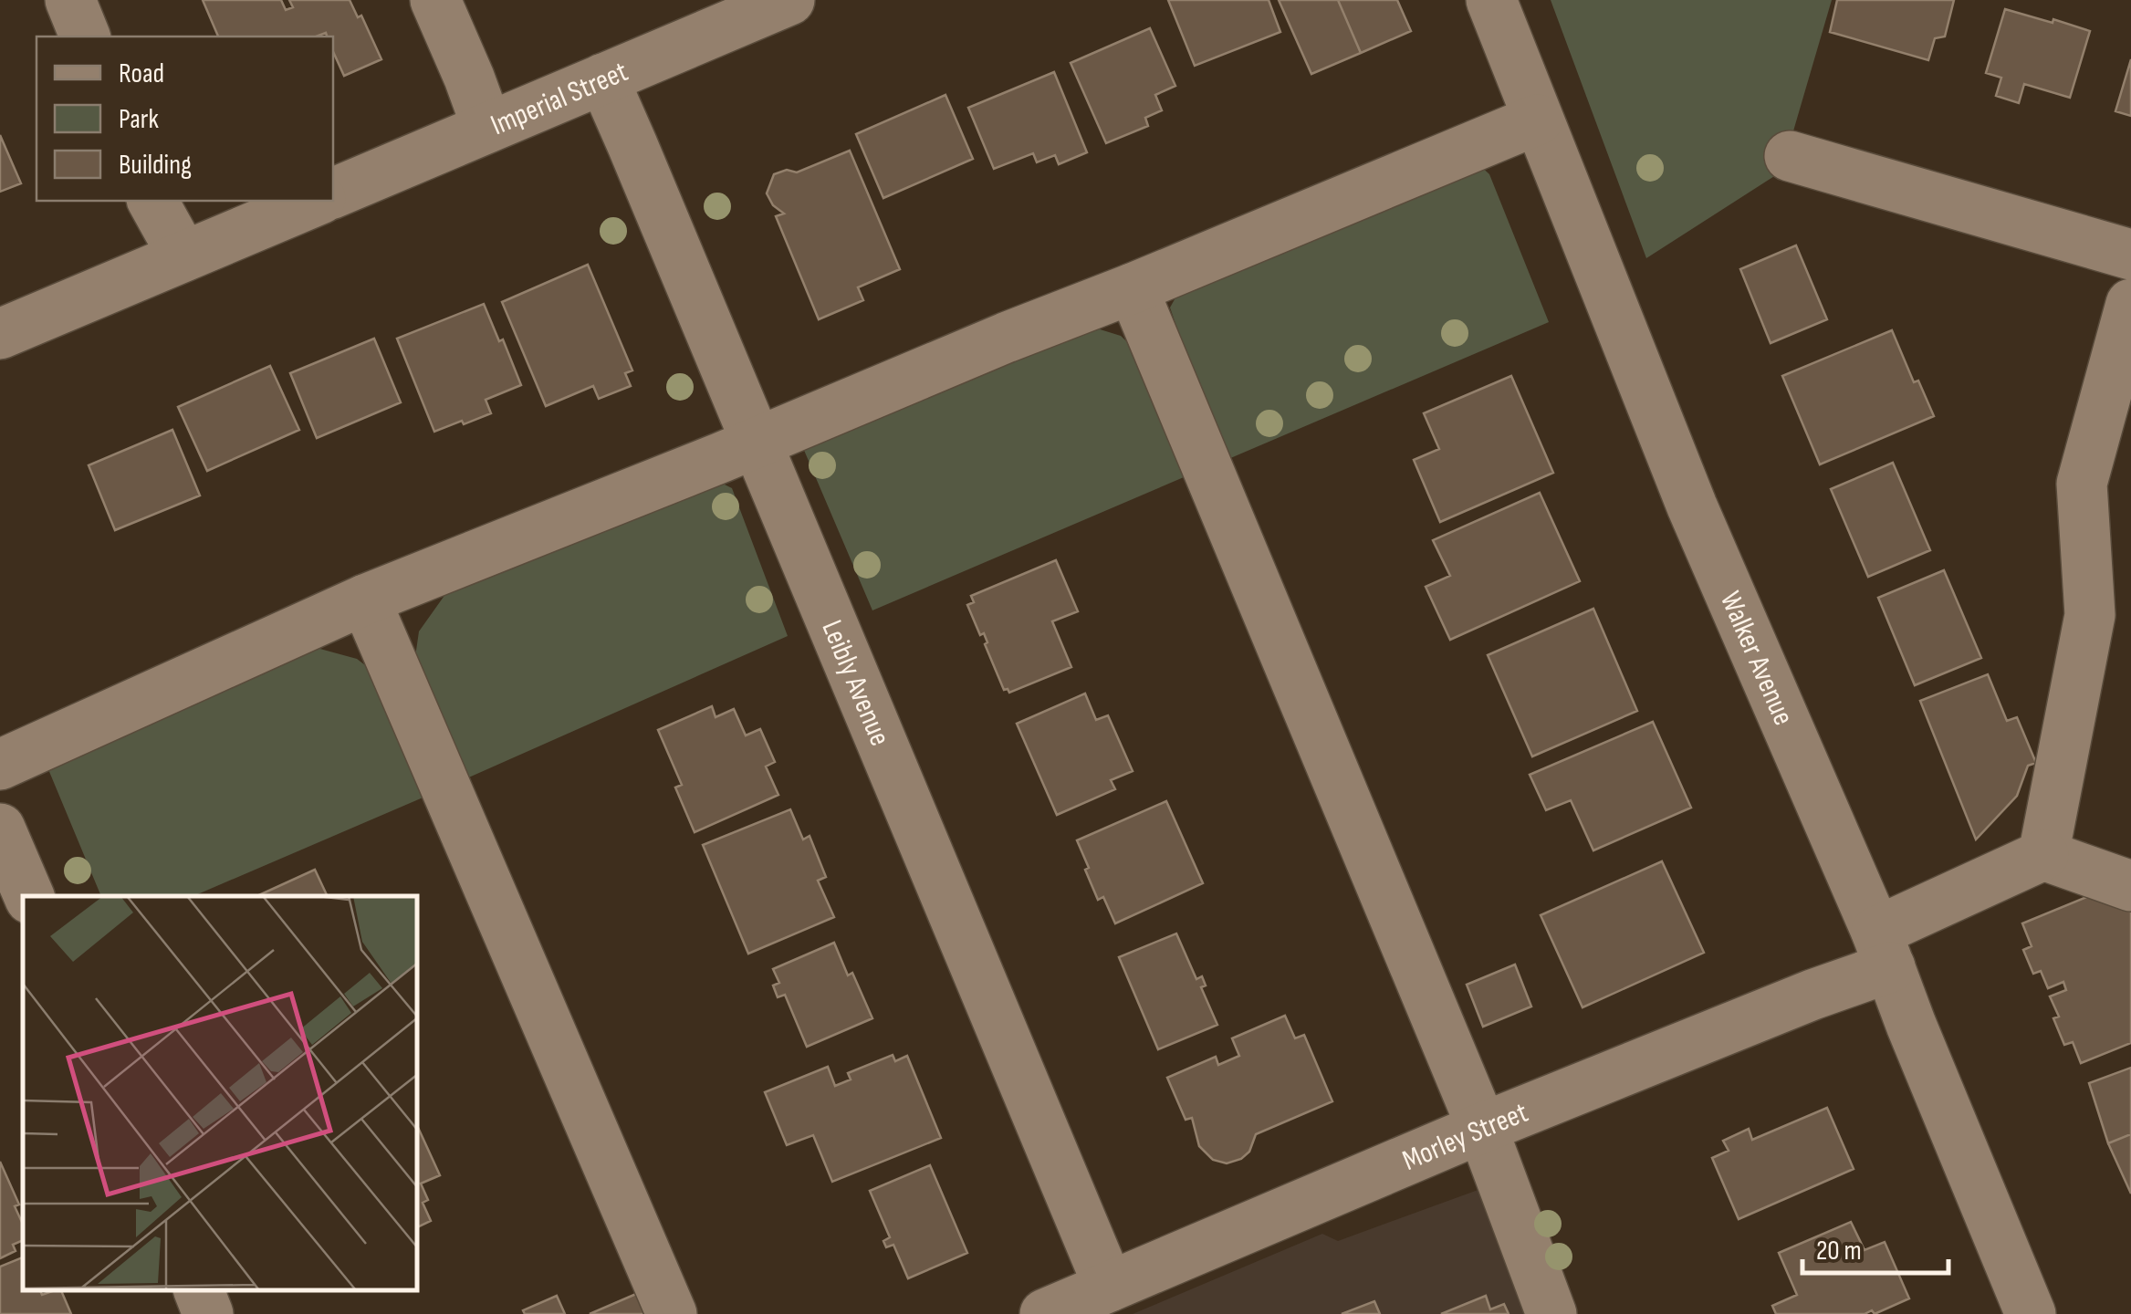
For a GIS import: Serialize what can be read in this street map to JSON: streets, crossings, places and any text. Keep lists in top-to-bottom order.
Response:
{
  "streets": {
    "street": [
      "Imperial Street",
      "Walker Avenue",
      "Leibly Avenue",
      "Morley Street"
    ]
  },
  "crossings": [
    ["Imperial Street", "Leibly Avenue"],
    ["Walker Avenue", "Morley Street"],
    ["Leibly Avenue", "Morley Street"]
  ],
  "legend": ["Road", "Park", "Building"],
  "scale_bar": "20 m"
}
